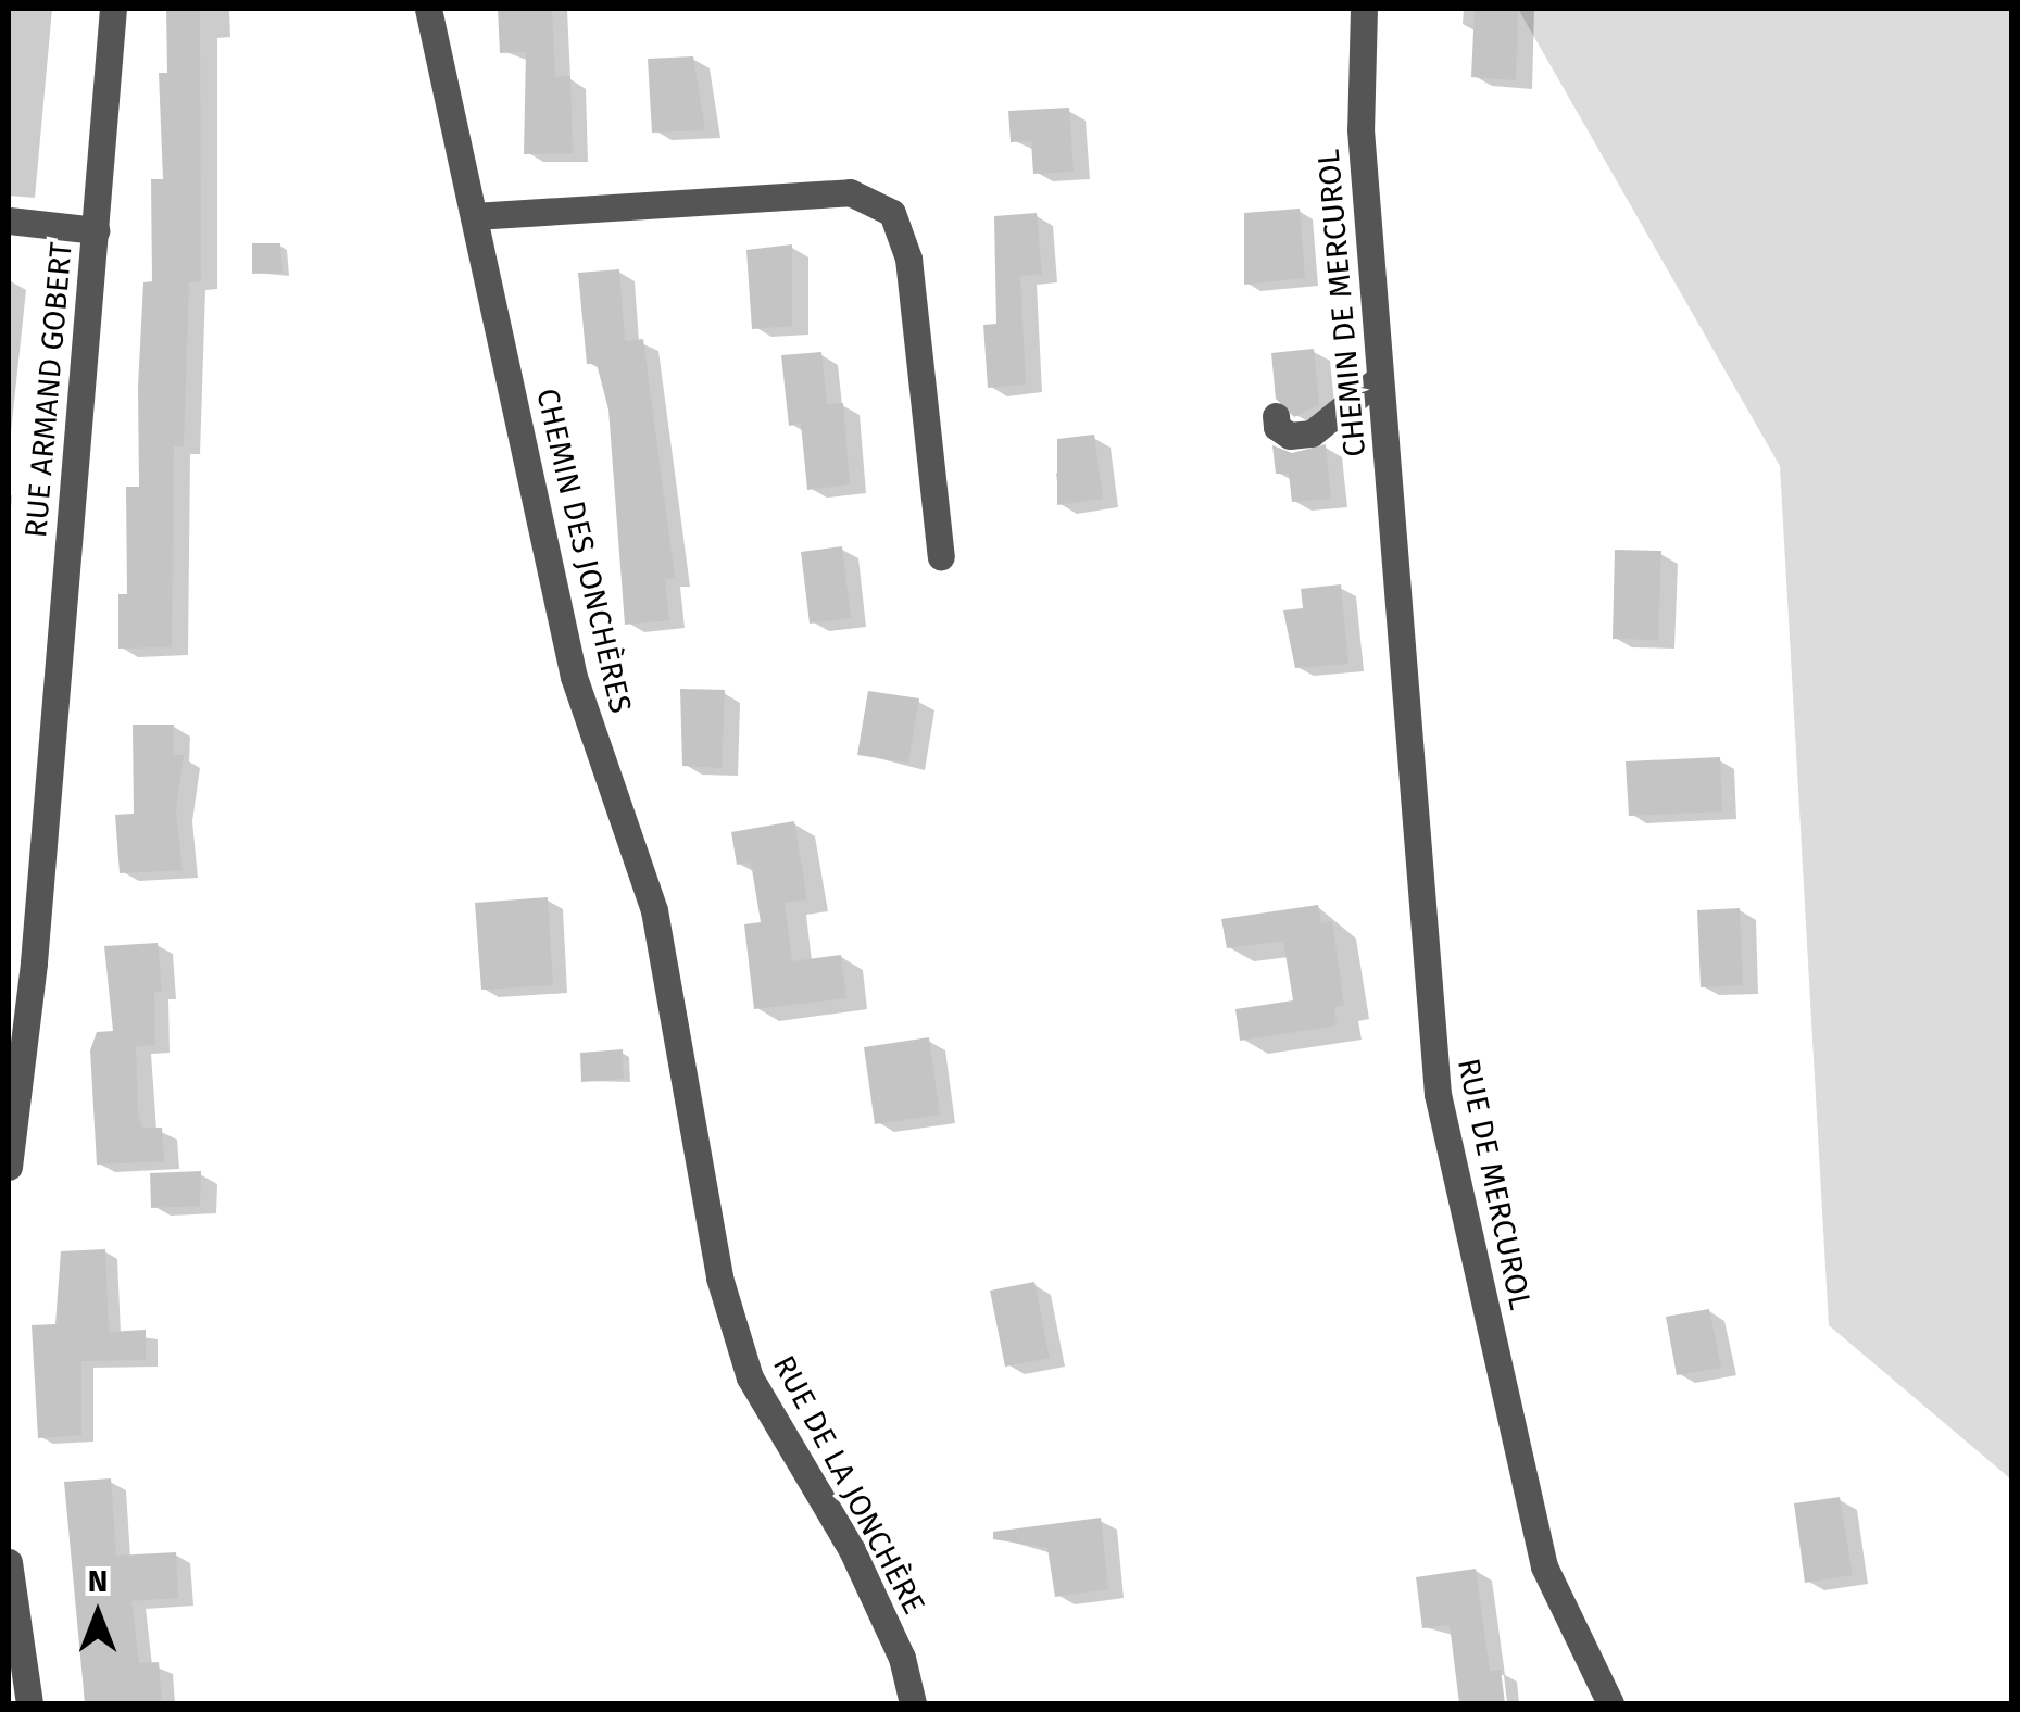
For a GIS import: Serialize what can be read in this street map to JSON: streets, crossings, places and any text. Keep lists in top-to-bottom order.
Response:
{
  "streets": {
    "street": [
      "CHEMIN DE MERCUROL",
      "RUE ARMAND GOBERT",
      "CHEMIN DES JONCHÈRES",
      "RUE DE MERCUROL",
      "RUE DE LA JONCHÈRE"
    ]
  },
  "crossings": [
    ["CHEMIN DE MERCUROL", "RUE DE MERCUROL"],
    ["CHEMIN DES JONCHÈRES", "RUE DE LA JONCHÈRE"]
  ],
  "north": "top"
}
